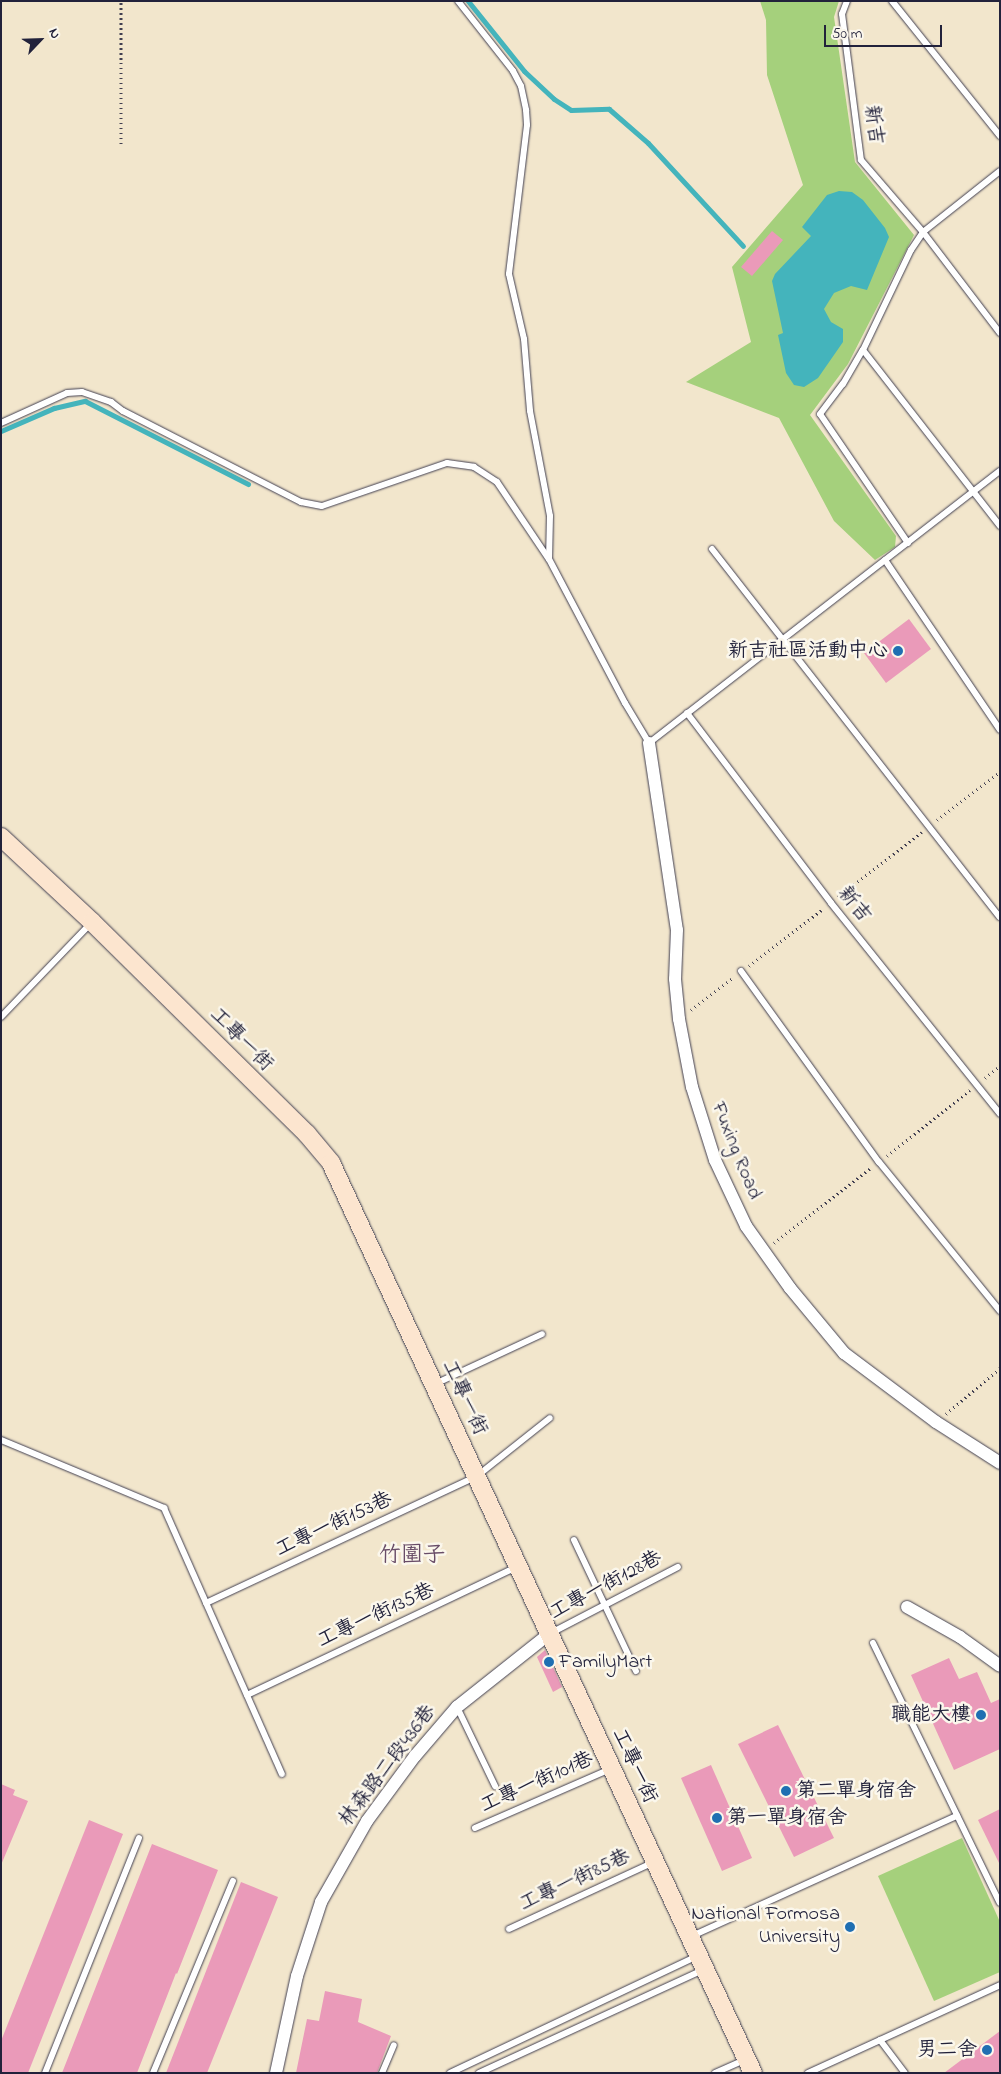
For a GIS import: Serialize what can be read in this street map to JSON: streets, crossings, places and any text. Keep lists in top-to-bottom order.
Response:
{
  "streets": {
    "street": ["工專一街", "Fuxing Road", "林森路二段436巷"],
    "lane": [
      "新吉",
      "工專一街153巷",
      "工專一街128巷",
      "工專一街135巷",
      "工專一街101巷",
      "工專一街85巷"
    ]
  },
  "crossings": [
    ["工專一街", "工專一街153巷"],
    ["工專一街", "工專一街128巷"],
    ["工專一街", "工專一街135巷"],
    ["工專一街", "林森路二段436巷"],
    ["工專一街", "工專一街101巷"],
    ["工專一街", "工專一街85巷"],
    ["工專一街128巷", "林森路二段436巷"]
  ],
  "districts": ["竹圍子"],
  "places": [
    "新吉社區活動中心",
    "FamilyMart",
    "職能大樓",
    "第二單身宿舍",
    "第一單身宿舍",
    "National Formosa University",
    "男二舍"
  ],
  "scale_bar": "50 m",
  "north": "top right"
}
